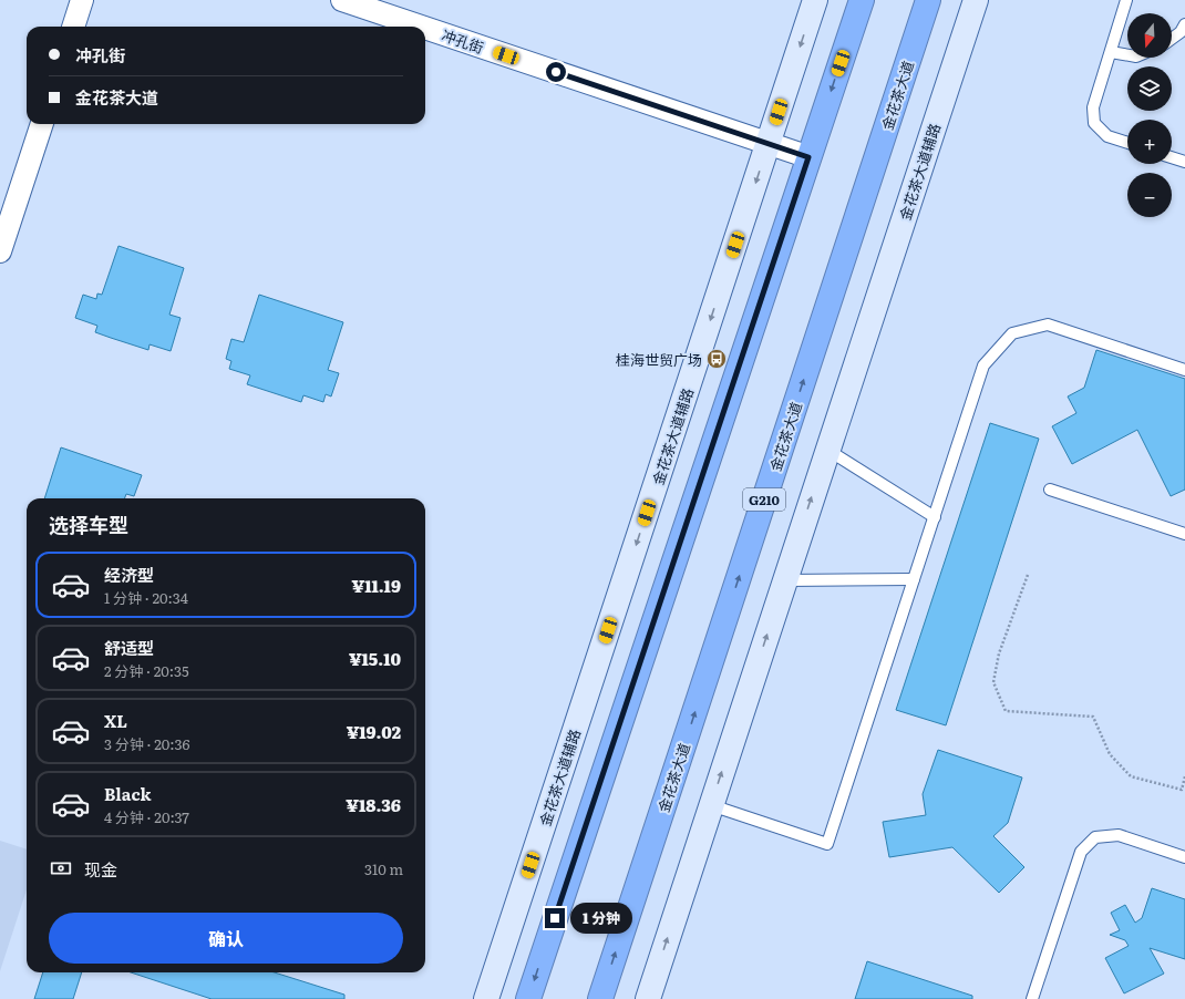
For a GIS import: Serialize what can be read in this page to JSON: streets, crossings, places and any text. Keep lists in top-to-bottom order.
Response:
{
  "streets": {
    "highway": ["金花茶大道", "G210"],
    "street": ["冲孔街", "金花茶大道辅路"]
  },
  "crossings": [
    ["冲孔街", "金花茶大道辅路"]
  ],
  "places": {
    "bus stop": ["桂海世贸广场"]
  },
  "north": "bottom",
  "page": {
    "map_buttons": ["+", "−"],
    "banner": ["冲孔街", "金花茶大道"],
    "heading": "选择车型",
    "list": [
      {
        "name": "经济型",
        "note": "1 分钟 · 20:34",
        "value": "¥11.19"
      },
      {
        "name": "舒适型",
        "note": "2 分钟 · 20:35",
        "value": "¥15.10"
      },
      {
        "name": "XL",
        "note": "3 分钟 · 20:36",
        "value": "¥19.02"
      },
      {
        "name": "Black",
        "note": "4 分钟 · 20:37",
        "value": "¥18.36"
      }
    ],
    "pay": ["现金", "310 m"],
    "bubble": "1 分钟",
    "buttons": "确认"
  }
}
